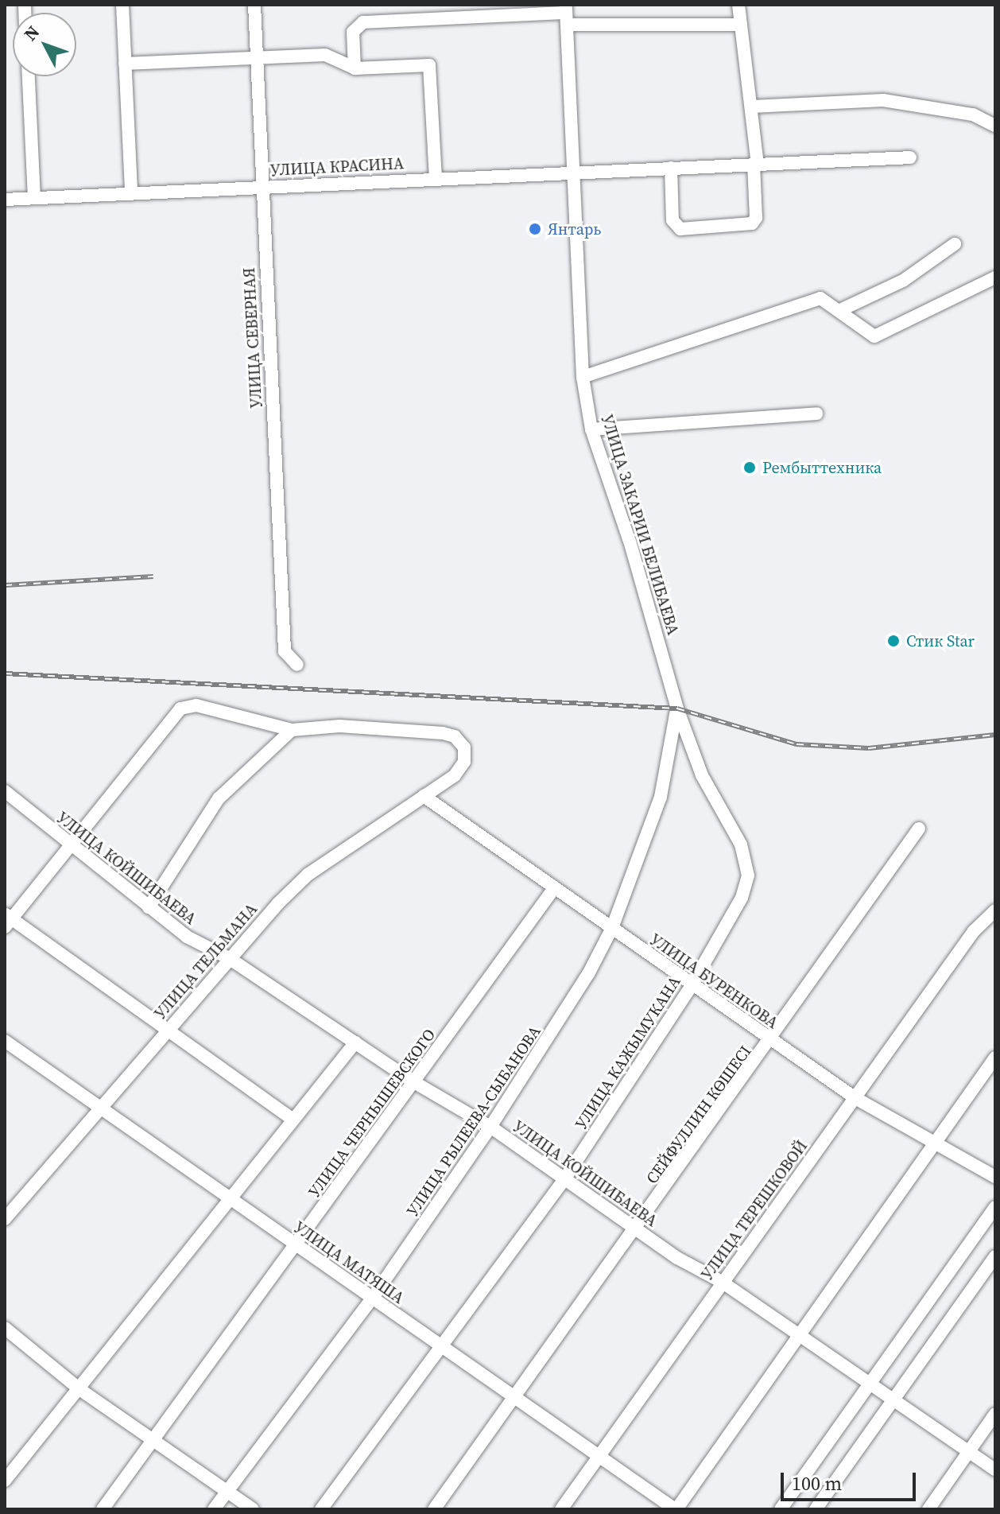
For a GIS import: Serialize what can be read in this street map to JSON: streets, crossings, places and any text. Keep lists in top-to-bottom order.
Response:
{
  "streets": {
    "street": [
      "УЛИЦА КРАСИНА",
      "УЛИЦА СЕВЕРНАЯ",
      "УЛИЦА ЗАКАРИИ БЕЛИБАЕВА",
      "УЛИЦА КОЙШИБАЕВА",
      "УЛИЦА ТЕЛЬМАНА",
      "УЛИЦА БУРЕНКОВА",
      "УЛИЦА КАЖЫМУКАНА",
      "УЛИЦА ЧЕРНЫШЕВСКОГО",
      "СЕЙФУЛЛИН КӨШЕСІ",
      "УЛИЦА РЫЛЕЕВА-СЫБАНОВА",
      "УЛИЦА ТЕРЕШКОВОЙ",
      "УЛИЦА МАТЯША"
    ]
  },
  "crossings": [
    ["УЛИЦА КРАСИНА", "УЛИЦА СЕВЕРНАЯ"],
    ["УЛИЦА КРАСИНА", "УЛИЦА ЗАКАРИИ БЕЛИБАЕВА"],
    ["УЛИЦА ЗАКАРИИ БЕЛИБАЕВА", "УЛИЦА КАЖЫМУКАНА"],
    ["УЛИЦА ЗАКАРИИ БЕЛИБАЕВА", "УЛИЦА РЫЛЕЕВА-СЫБАНОВА"],
    ["УЛИЦА КОЙШИБАЕВА", "УЛИЦА ТЕЛЬМАНА"],
    ["УЛИЦА КОЙШИБАЕВА", "УЛИЦА КАЖЫМУКАНА"],
    ["УЛИЦА КОЙШИБАЕВА", "УЛИЦА ЧЕРНЫШЕВСКОГО"],
    ["УЛИЦА КОЙШИБАЕВА", "СЕЙФУЛЛИН КӨШЕСІ"],
    ["УЛИЦА КОЙШИБАЕВА", "УЛИЦА РЫЛЕЕВА-СЫБАНОВА"],
    ["УЛИЦА КОЙШИБАЕВА", "УЛИЦА ТЕРЕШКОВОЙ"],
    ["УЛИЦА ТЕЛЬМАНА", "УЛИЦА БУРЕНКОВА"],
    ["УЛИЦА ТЕЛЬМАНА", "УЛИЦА МАТЯША"],
    ["УЛИЦА БУРЕНКОВА", "УЛИЦА КАЖЫМУКАНА"],
    ["УЛИЦА БУРЕНКОВА", "УЛИЦА ЧЕРНЫШЕВСКОГО"],
    ["УЛИЦА БУРЕНКОВА", "СЕЙФУЛЛИН КӨШЕСІ"],
    ["УЛИЦА БУРЕНКОВА", "УЛИЦА РЫЛЕЕВА-СЫБАНОВА"],
    ["УЛИЦА БУРЕНКОВА", "УЛИЦА ТЕРЕШКОВОЙ"],
    ["УЛИЦА КАЖЫМУКАНА", "УЛИЦА РЫЛЕЕВА-СЫБАНОВА"],
    ["УЛИЦА КАЖЫМУКАНА", "УЛИЦА МАТЯША"],
    ["УЛИЦА ЧЕРНЫШЕВСКОГО", "УЛИЦА МАТЯША"],
    ["СЕЙФУЛЛИН КӨШЕСІ", "УЛИЦА МАТЯША"],
    ["УЛИЦА РЫЛЕЕВА-СЫБАНОВА", "УЛИЦА МАТЯША"],
    ["УЛИЦА ТЕРЕШКОВОЙ", "УЛИЦА МАТЯША"]
  ],
  "places": ["Янтарь", "Рембыттехника", "Стик Star"],
  "scale_bar": "100 m",
  "north": "top left"
}
